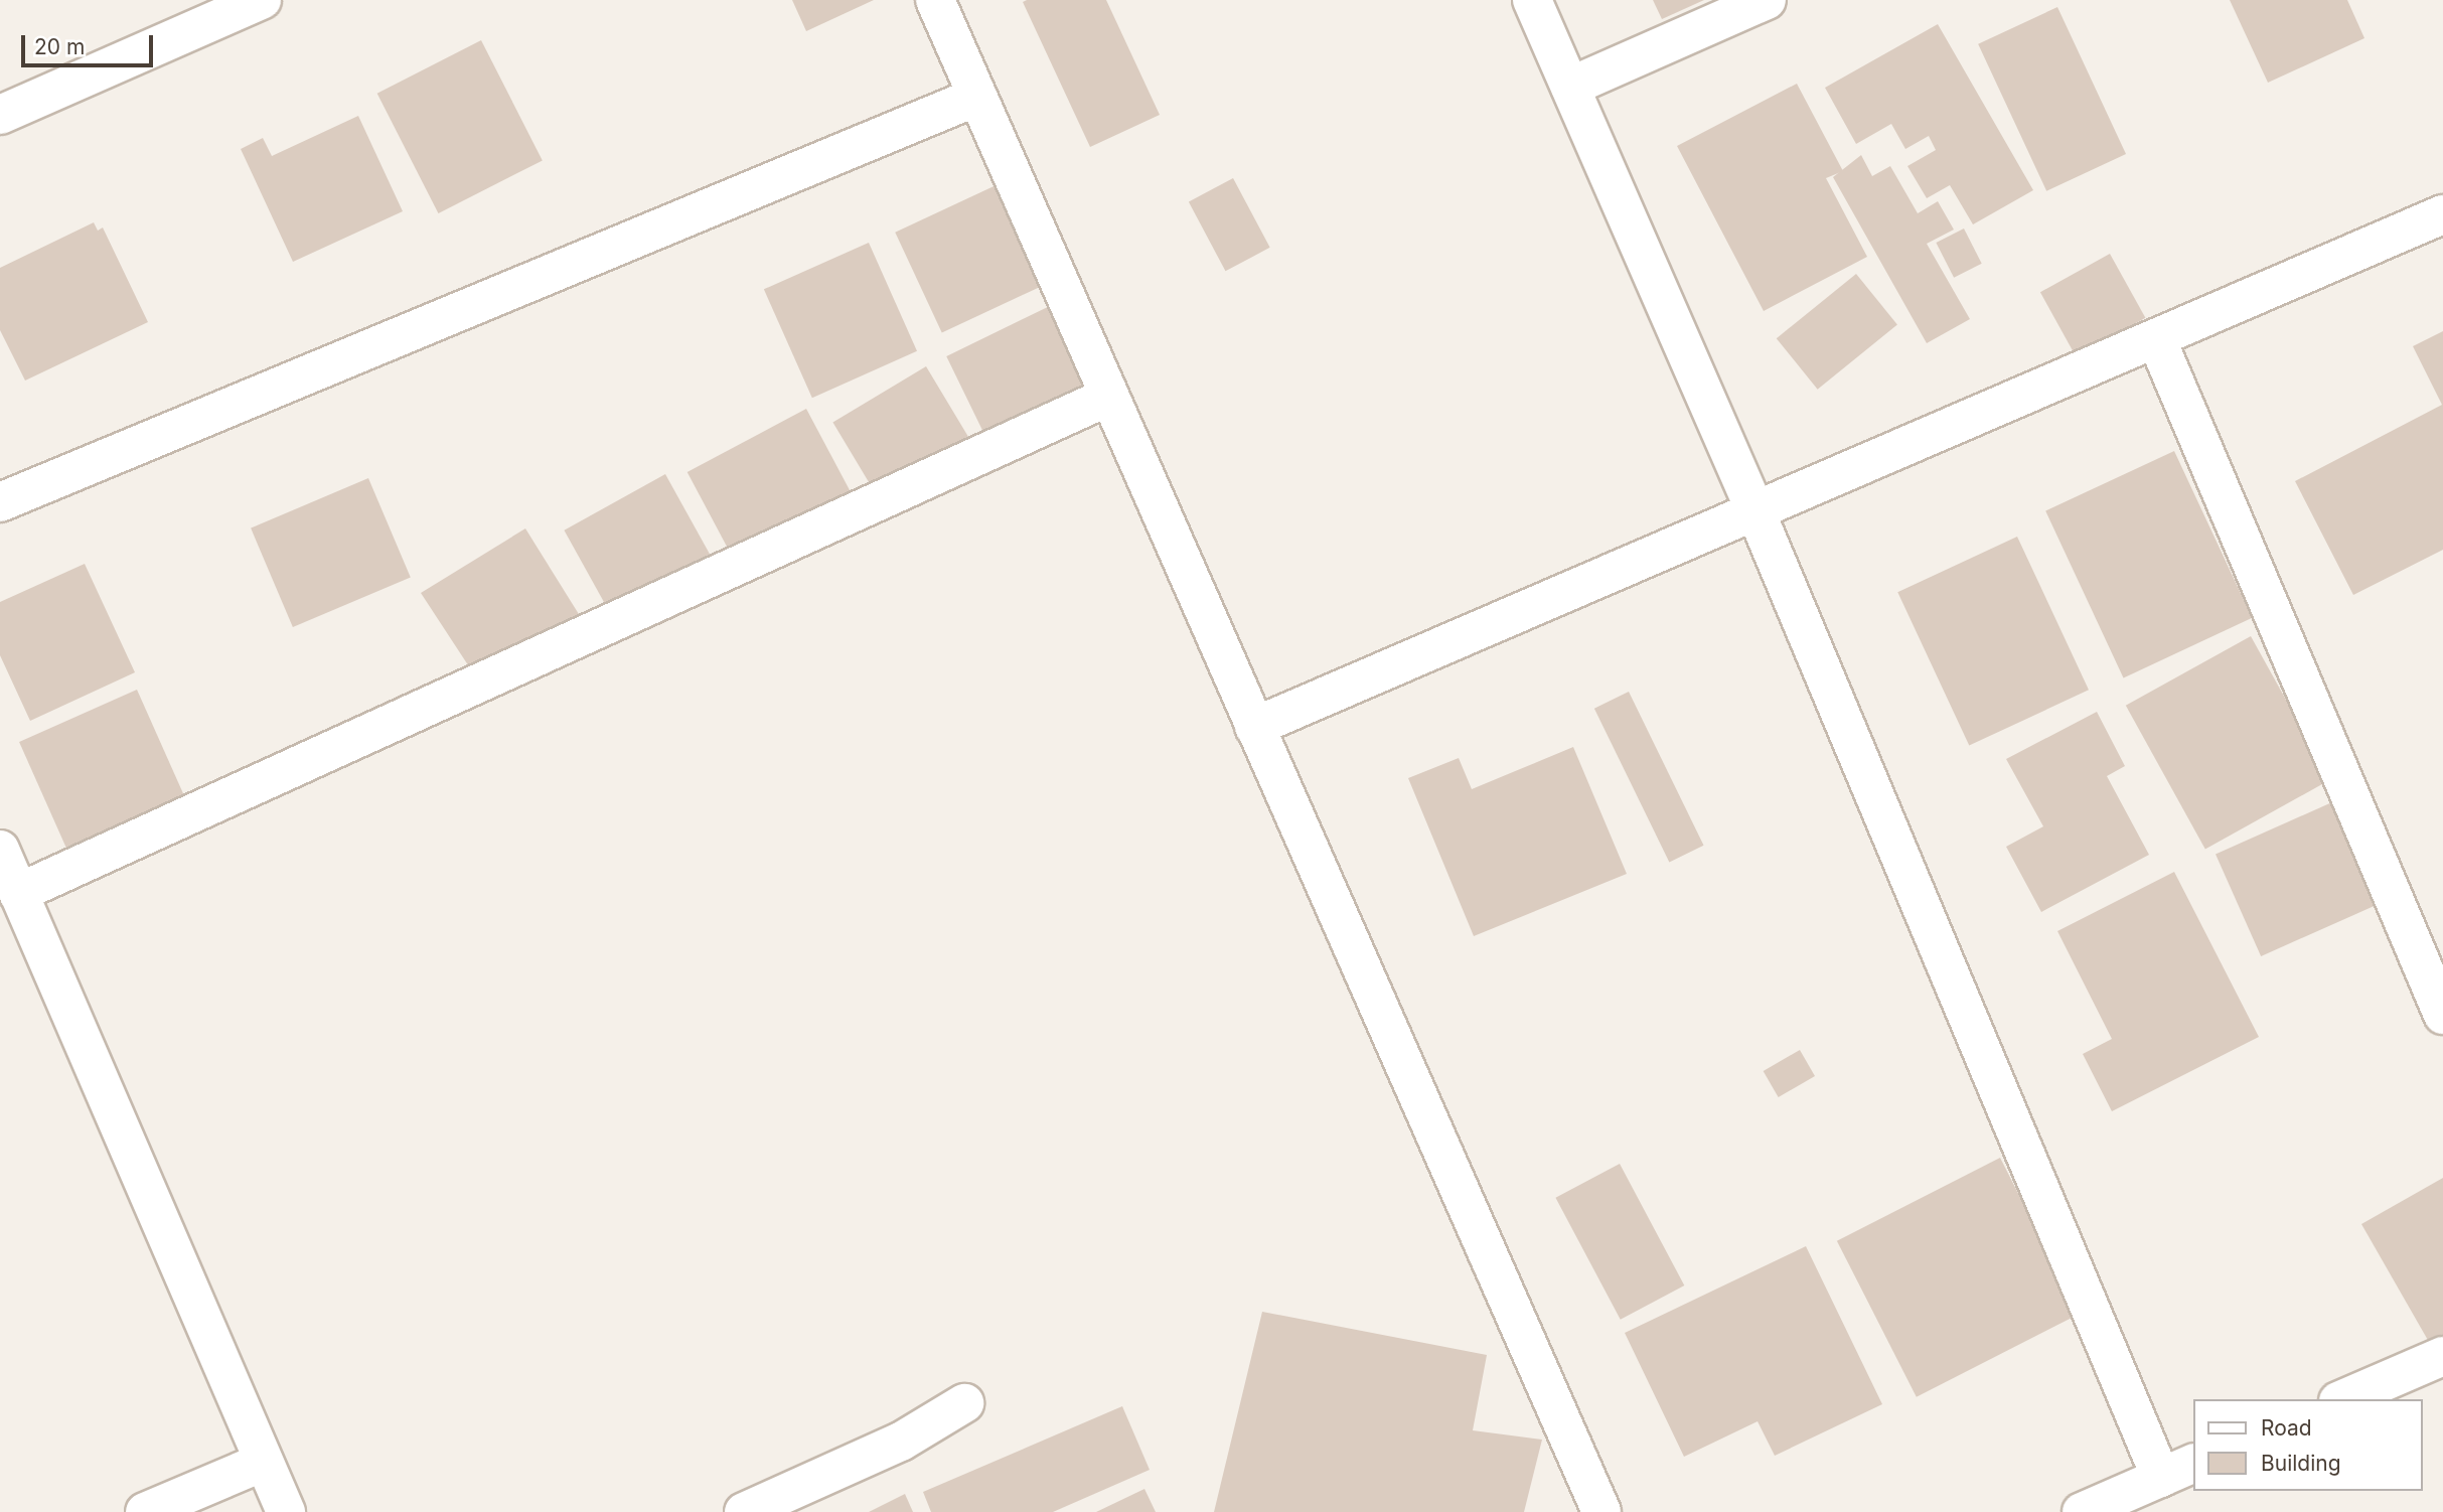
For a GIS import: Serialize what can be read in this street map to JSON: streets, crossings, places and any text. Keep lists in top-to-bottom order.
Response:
{
  "legend": ["Road", "Building"],
  "scale_bar": "20 m"
}
